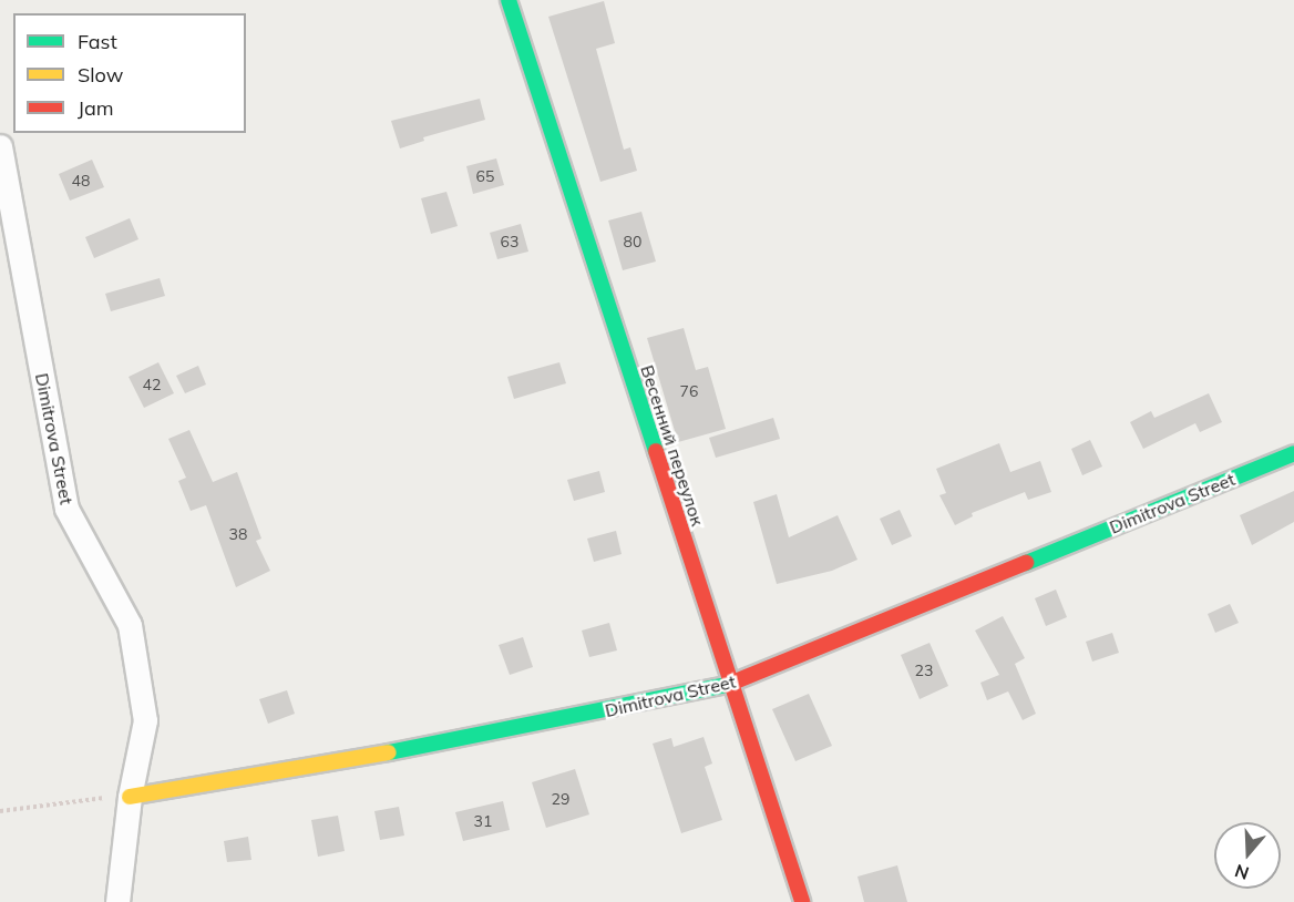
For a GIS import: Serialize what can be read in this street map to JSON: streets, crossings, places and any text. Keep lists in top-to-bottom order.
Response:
{
  "streets": {
    "street": ["Dimitrova Street", "Весенний переулок"]
  },
  "crossings": [
    ["Dimitrova Street", "Весенний переулок"]
  ],
  "house_numbers": [
    "65",
    "48",
    "63",
    "80",
    "42",
    "76",
    "38",
    "23",
    "29",
    "31"
  ],
  "legend": ["Fast", "Slow", "Jam"],
  "north": "bottom"
}
